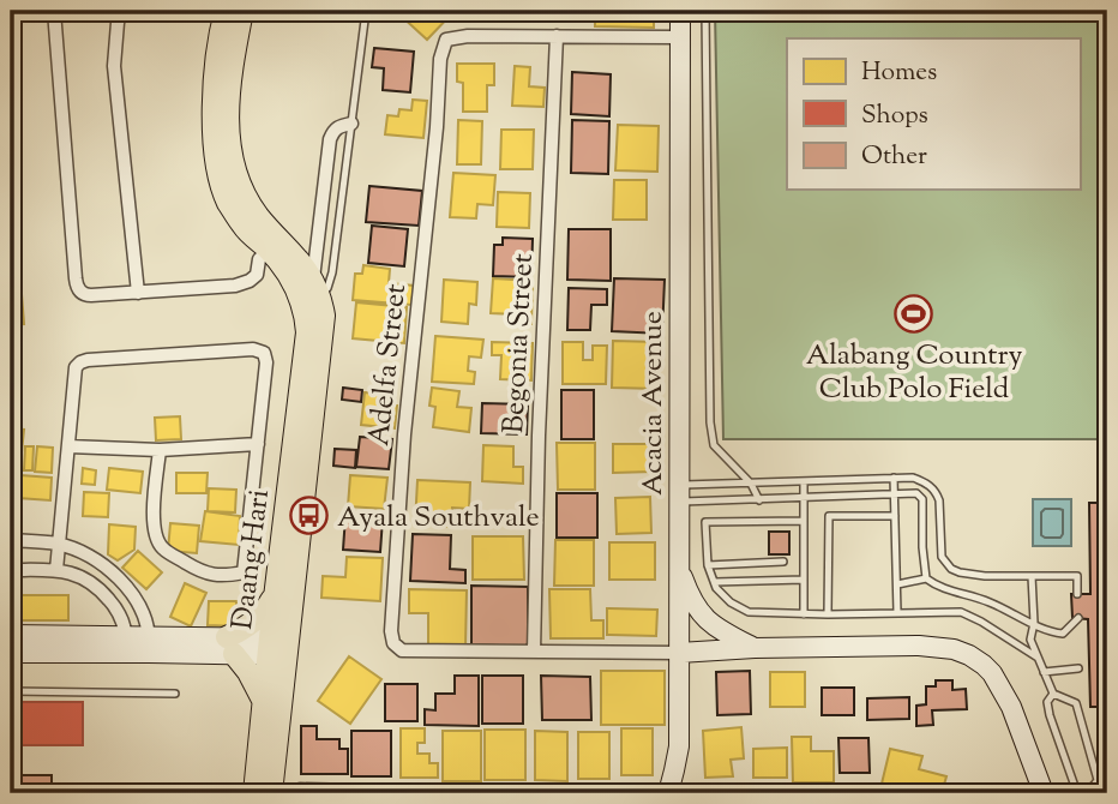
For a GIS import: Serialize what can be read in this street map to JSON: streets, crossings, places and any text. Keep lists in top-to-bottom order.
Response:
{
  "streets": {
    "main road": ["Daang Hari"],
    "street": ["Begonia Street", "Adelfa Street", "Acacia Avenue"]
  },
  "crossings": [
    ["Begonia Street", "Adelfa Street"],
    ["Adelfa Street", "Acacia Avenue"]
  ],
  "places": {
    "sports": ["Alabang Country Club Polo Field"],
    "bus stop": ["Ayala Southvale"]
  },
  "legend": ["Homes", "Shops", "Other"]
}
